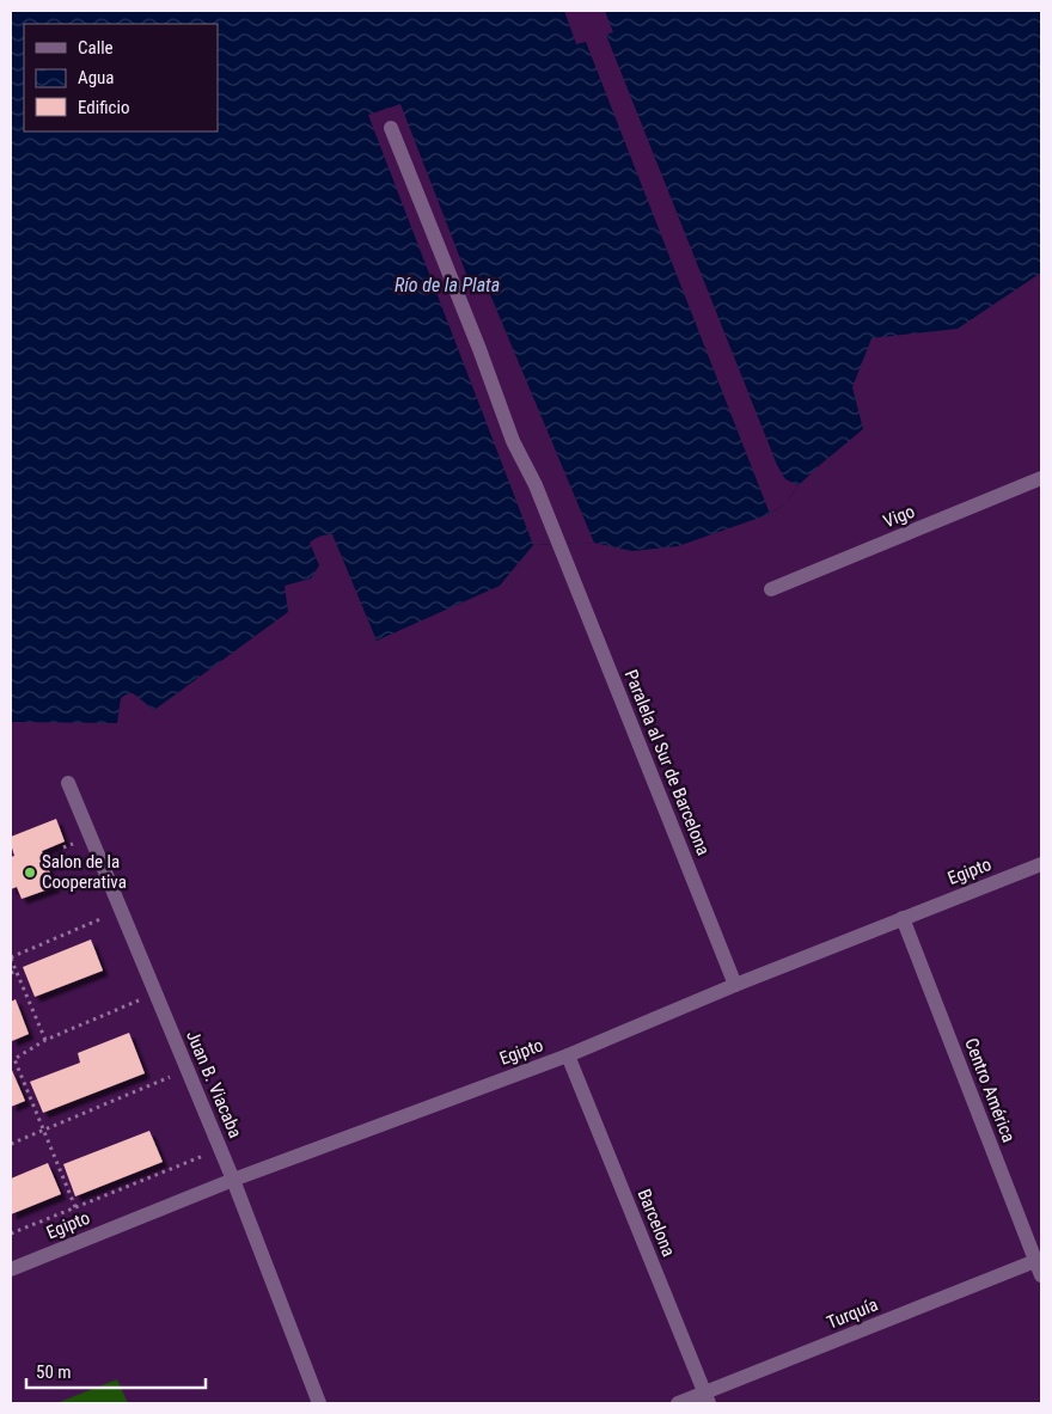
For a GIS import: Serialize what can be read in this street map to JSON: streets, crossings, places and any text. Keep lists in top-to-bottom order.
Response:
{
  "streets": {
    "street": [
      "Vigo",
      "Paralela al Sur de Barcelona",
      "Egipto",
      "Juan B. Viacaba",
      "Centro América",
      "Barcelona",
      "Turquía"
    ]
  },
  "crossings": [
    ["Paralela al Sur de Barcelona", "Egipto"],
    ["Egipto", "Juan B. Viacaba"],
    ["Egipto", "Centro América"],
    ["Egipto", "Barcelona"],
    ["Centro América", "Turquía"],
    ["Barcelona", "Turquía"]
  ],
  "water": ["Río de la Plata"],
  "places": ["Salon de la Cooperativa"],
  "legend": ["Calle", "Agua", "Edificio"],
  "scale_bar": "50 m"
}
